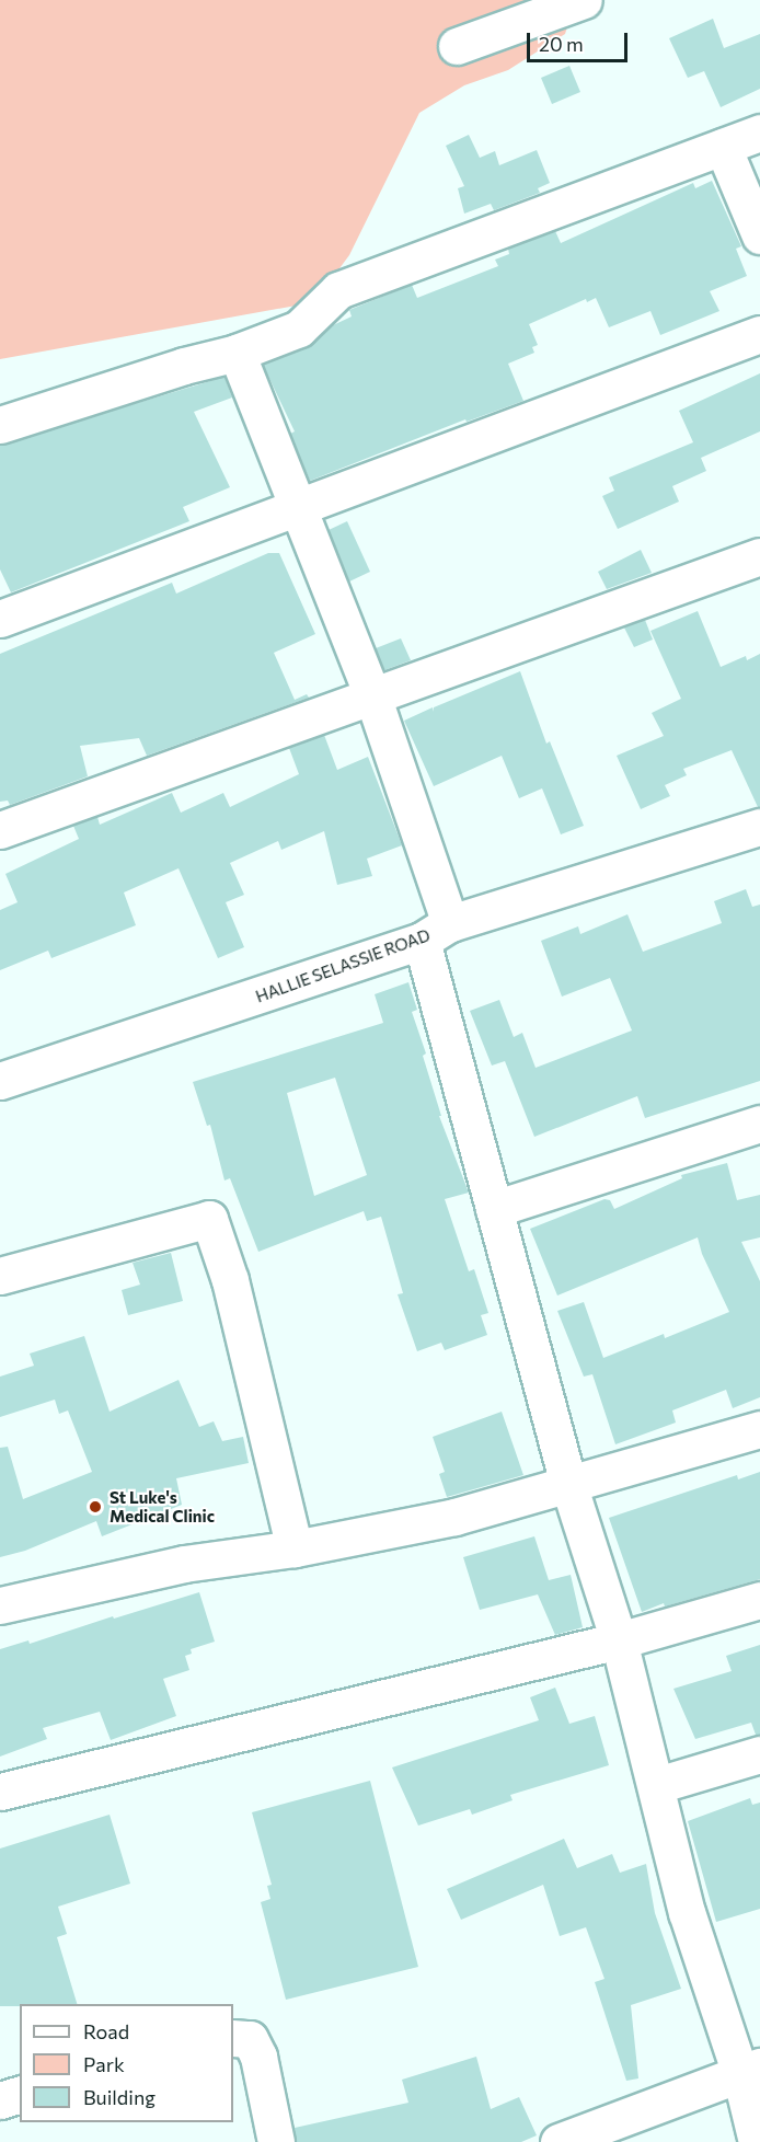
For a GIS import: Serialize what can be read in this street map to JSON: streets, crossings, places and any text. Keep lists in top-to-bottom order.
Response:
{
  "streets": {
    "street": ["HALLIE SELASSIE ROAD"]
  },
  "places": ["St Luke's Medical Clinic"],
  "legend": ["Road", "Park", "Building"],
  "scale_bar": "20 m"
}
